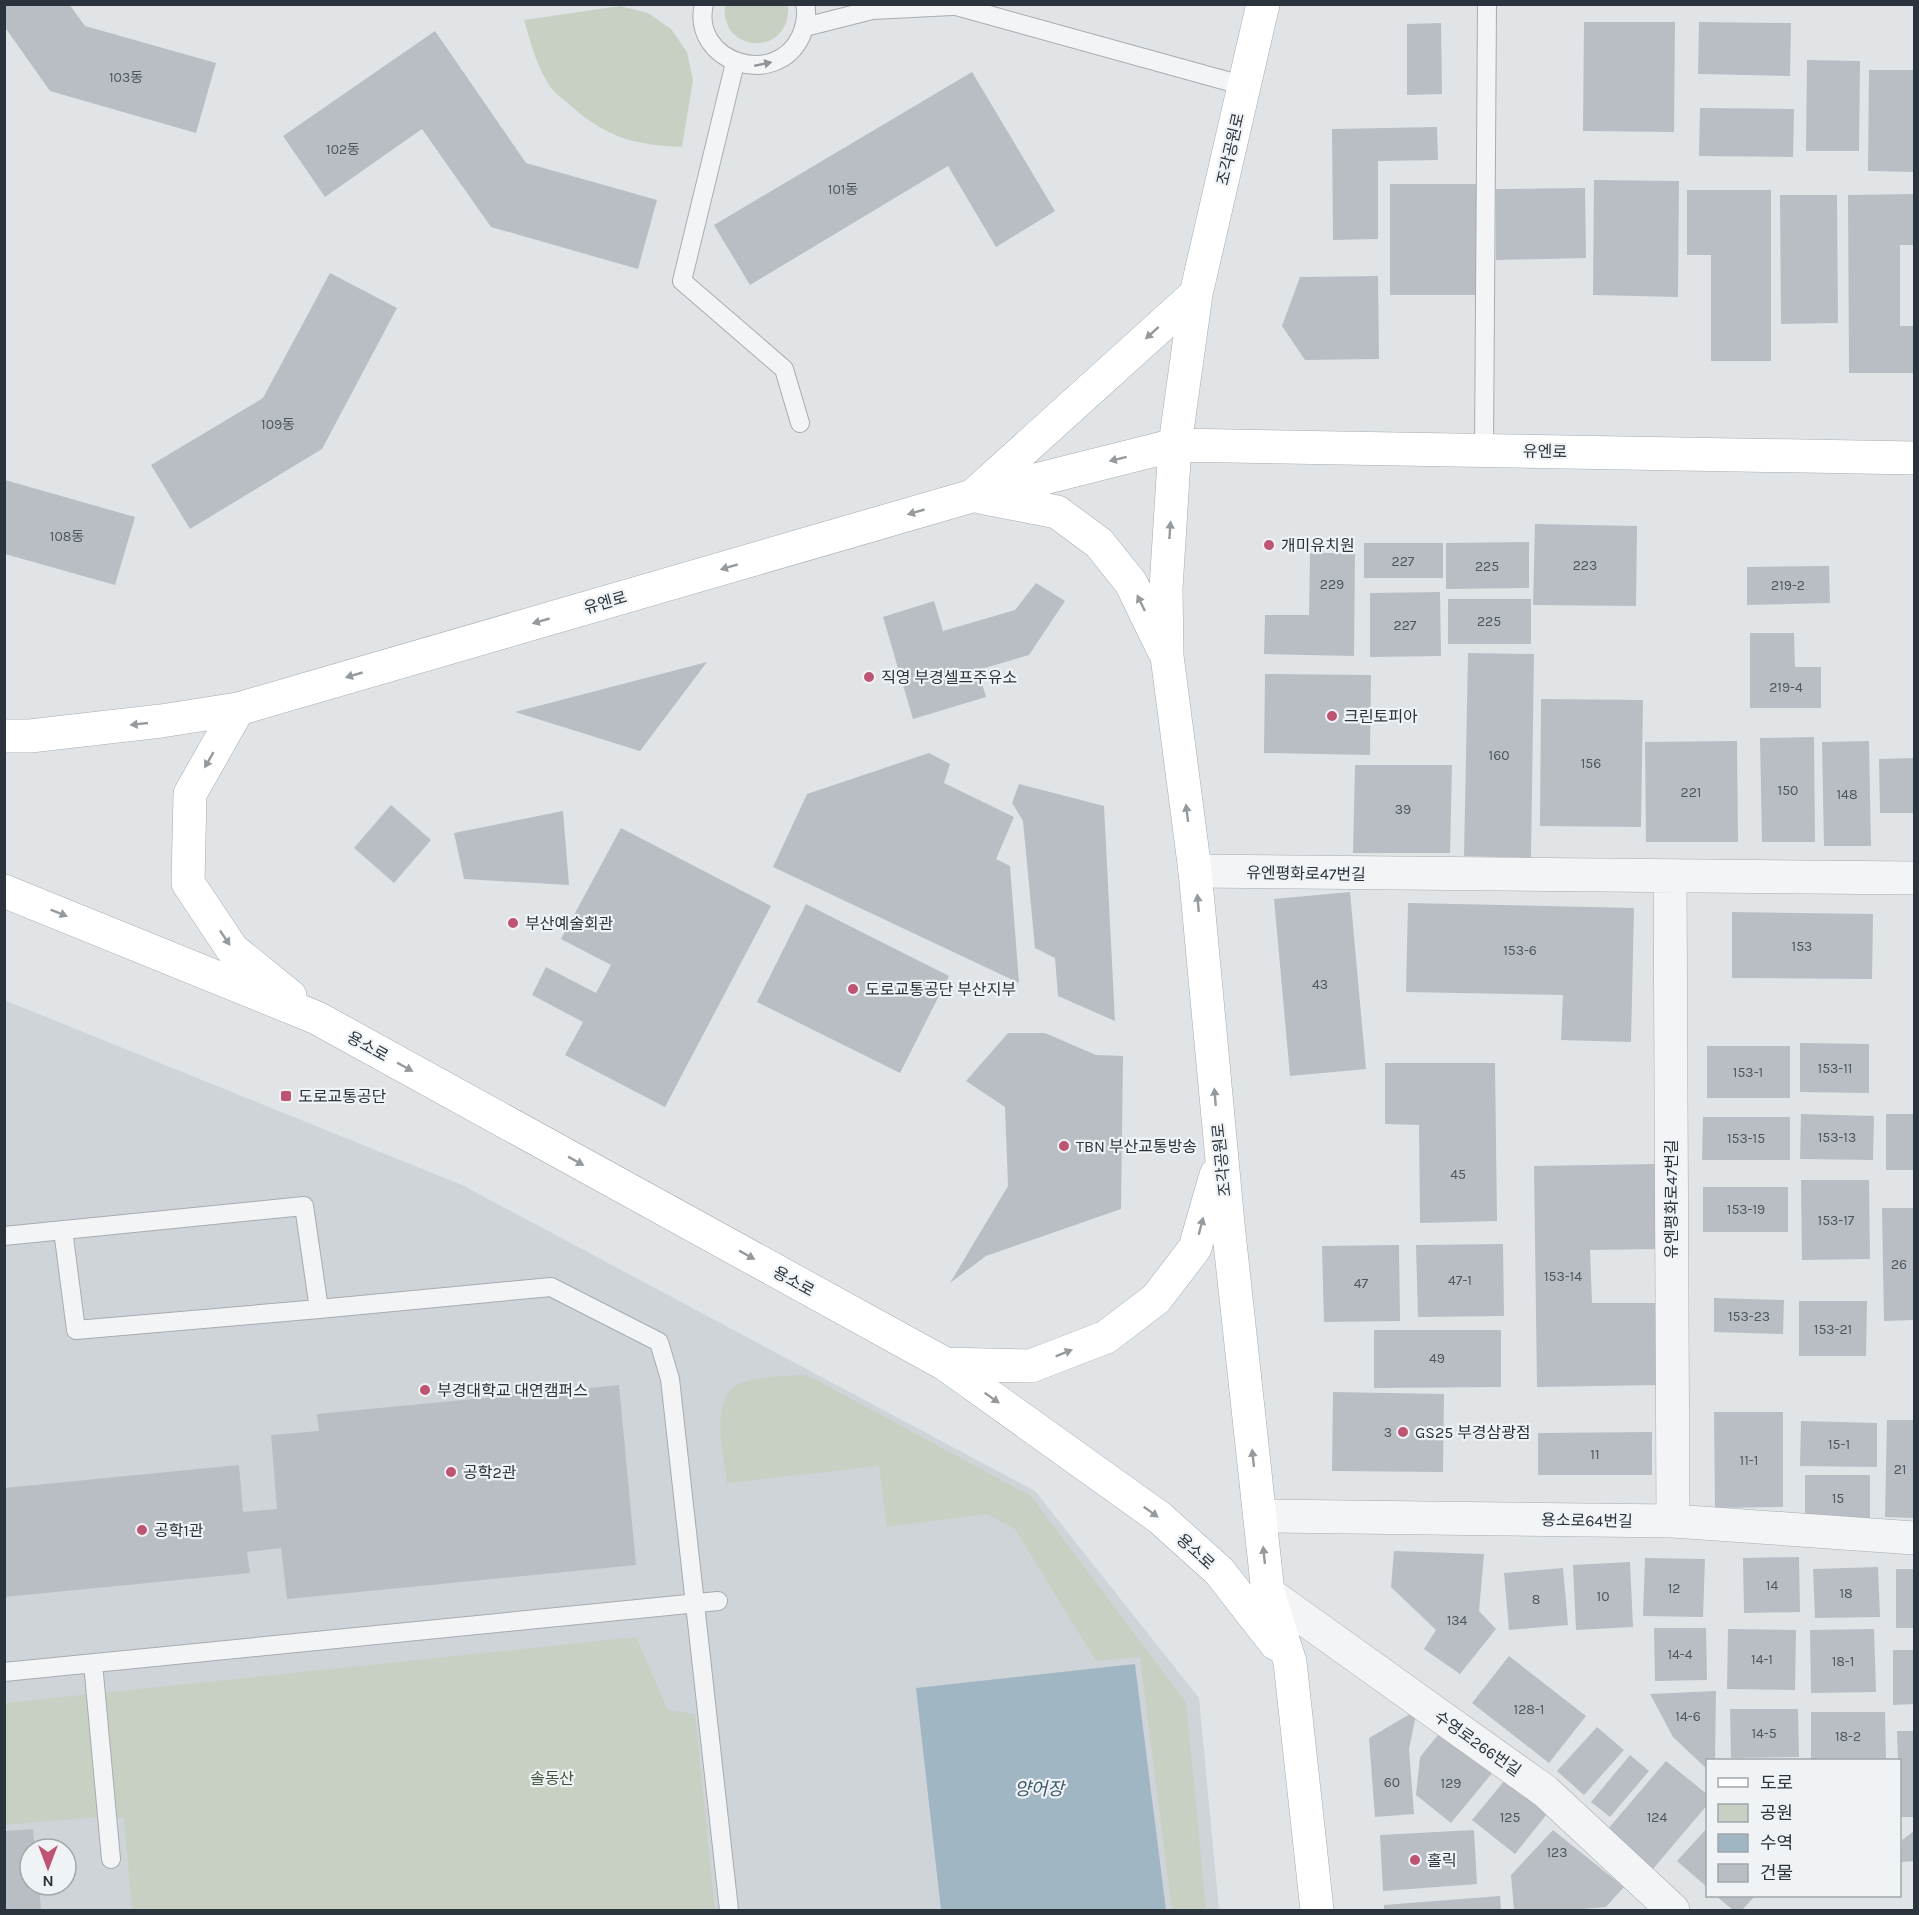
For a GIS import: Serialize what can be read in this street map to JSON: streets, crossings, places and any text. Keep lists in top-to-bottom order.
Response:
{
  "streets": {
    "main road": ["조각공원로", "유엔로", "용소로"],
    "street": ["유엔평화로47번길", "용소로64번길", "수영로266번길"]
  },
  "crossings": [
    ["조각공원로", "유엔로"],
    ["조각공원로", "유엔평화로47번길"],
    ["조각공원로", "용소로"],
    ["조각공원로", "용소로64번길"],
    ["조각공원로", "수영로266번길"],
    ["유엔평화로47번길", "용소로64번길"]
  ],
  "one_way": ["조각공원로", "유엔로", "용소로"],
  "water": ["양어장"],
  "parks": ["솔동산"],
  "places": {
    "other": [
      "개미유치원",
      "직영 부경셀프주유소",
      "크린토피아",
      "부산예술회관",
      "도로교통공단 부산지부",
      "TBN 부산교통방송",
      "부경대학교 대연캠퍼스",
      "GS25 부경삼광점",
      "공학2관",
      "공학1관",
      "홀릭"
    ],
    "transit": ["도로교통공단"]
  },
  "house_numbers": [
    "103동",
    "102동",
    "101동",
    "109동",
    "108동",
    "227",
    "223",
    "225",
    "229",
    "219-2",
    "225",
    "227",
    "219-4",
    "160",
    "156",
    "150",
    "221",
    "148",
    "39",
    "153",
    "153-6",
    "43",
    "153-11",
    "153-1",
    "153-13",
    "153-15",
    "45",
    "153-19",
    "153-17",
    "26",
    "153-14",
    "47-1",
    "47",
    "153-23",
    "153-21",
    "49",
    "3",
    "15-1",
    "11",
    "11-1",
    "21",
    "15",
    "14",
    "12",
    "18",
    "10",
    "8",
    "134",
    "14-4",
    "14-1",
    "18-1",
    "128-1",
    "14-6",
    "14-5",
    "18-2",
    "60",
    "129",
    "125",
    "124",
    "123"
  ],
  "legend": [
    "도로",
    "공원",
    "수역",
    "건물"
  ],
  "north": "bottom"
}
